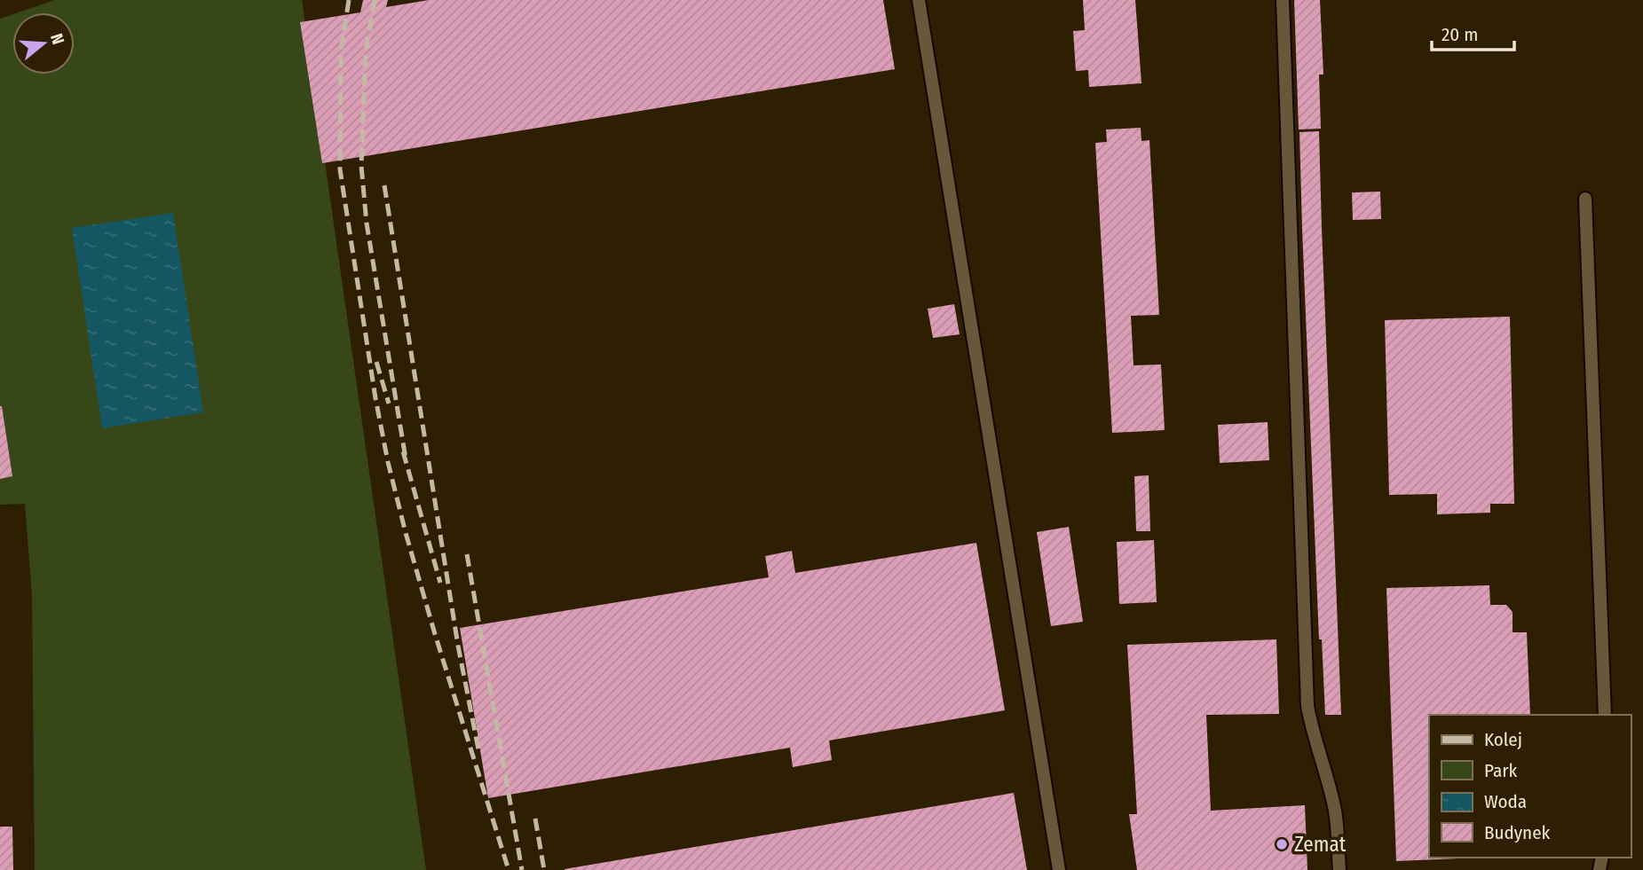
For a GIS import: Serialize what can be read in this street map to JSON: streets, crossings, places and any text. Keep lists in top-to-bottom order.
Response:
{
  "places": ["Zemat"],
  "legend": [
    "Kolej",
    "Park",
    "Woda",
    "Budynek"
  ],
  "scale_bar": "20 m",
  "north": "right"
}
